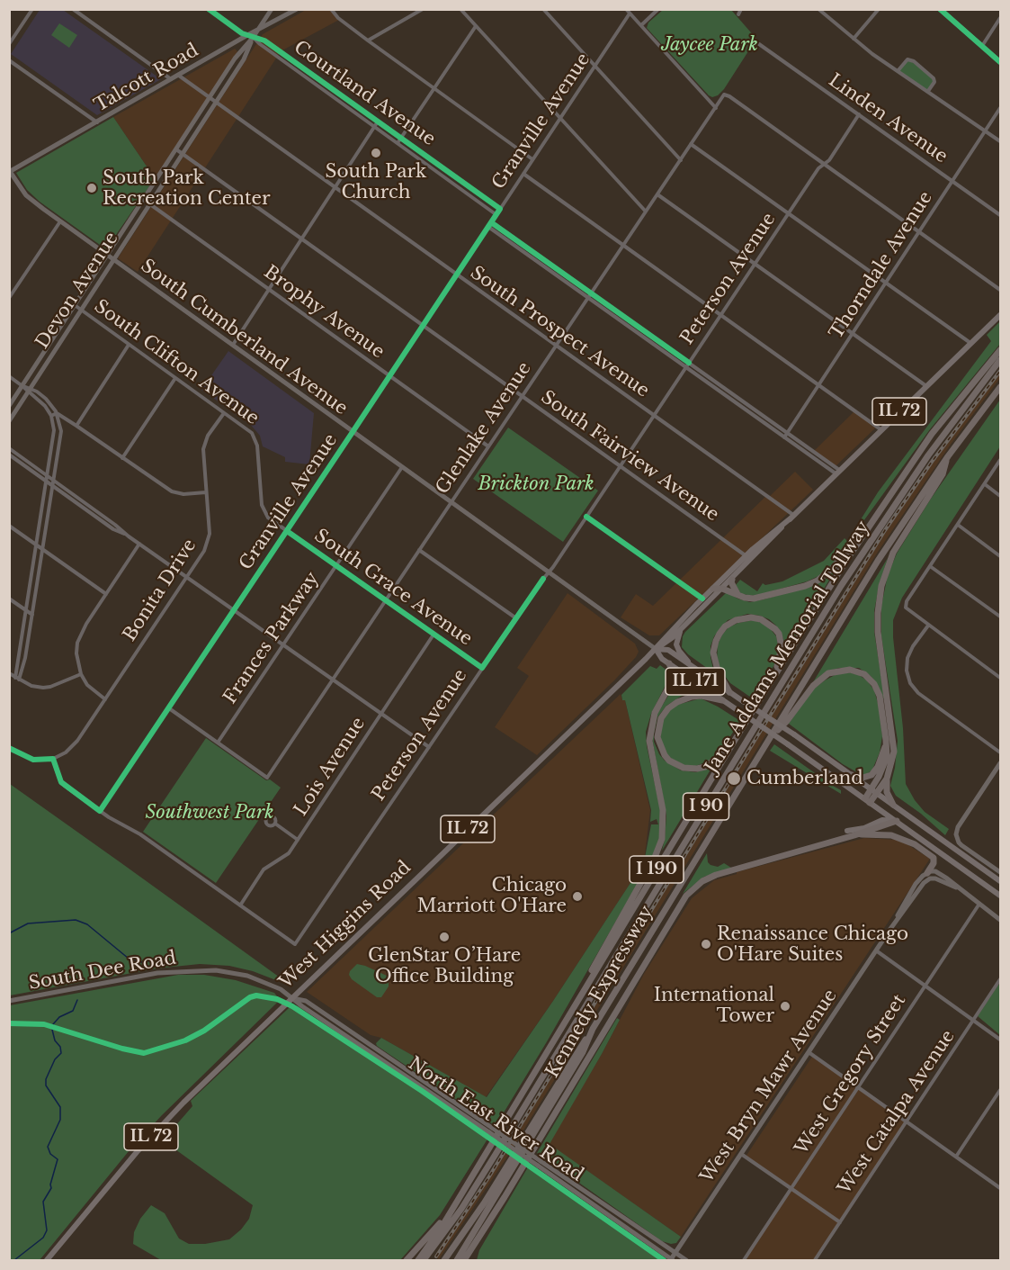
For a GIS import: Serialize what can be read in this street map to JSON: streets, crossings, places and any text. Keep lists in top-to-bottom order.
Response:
{
  "streets": {
    "highway": [
      "Jane Addams Memorial Tollway",
      "I 90",
      "I 190",
      "Kennedy Expressway"
    ],
    "main road": ["IL 72", "IL 171", "West Higgins Road"],
    "street": [
      "Talcott Road",
      "Courtland Avenue",
      "Linden Avenue",
      "Granville Avenue",
      "Thorndale Avenue",
      "Peterson Avenue",
      "Devon Avenue",
      "Brophy Avenue",
      "South Prospect Avenue",
      "South Cumberland Avenue",
      "South Clifton Avenue",
      "Glenlake Avenue",
      "South Fairview Avenue",
      "South Grace Avenue",
      "Bonita Drive",
      "Frances Parkway",
      "Lois Avenue",
      "South Dee Road",
      "West Gregory Street",
      "West Bryn Mawr Avenue",
      "West Catalpa Avenue",
      "North East River Road"
    ]
  },
  "crossings": [
    ["Talcott Road", "Courtland Avenue"],
    ["Talcott Road", "Devon Avenue"],
    ["Talcott Road", "South Prospect Avenue"],
    ["Talcott Road", "South Cumberland Avenue"],
    ["Courtland Avenue", "Granville Avenue"],
    ["Courtland Avenue", "Devon Avenue"],
    ["Linden Avenue", "Thorndale Avenue"],
    ["Linden Avenue", "Peterson Avenue"],
    ["Granville Avenue", "Brophy Avenue"],
    ["Granville Avenue", "South Prospect Avenue"],
    ["Granville Avenue", "South Cumberland Avenue"],
    ["Granville Avenue", "South Clifton Avenue"],
    ["Granville Avenue", "South Fairview Avenue"],
    ["Granville Avenue", "South Grace Avenue"],
    ["Peterson Avenue", "South Prospect Avenue"],
    ["Peterson Avenue", "South Cumberland Avenue"],
    ["Peterson Avenue", "Glenlake Avenue"],
    ["Peterson Avenue", "South Fairview Avenue"],
    ["Peterson Avenue", "South Grace Avenue"],
    ["Peterson Avenue", "Lois Avenue"],
    ["Devon Avenue", "Brophy Avenue"],
    ["Devon Avenue", "South Prospect Avenue"],
    ["Devon Avenue", "South Cumberland Avenue"],
    ["Devon Avenue", "South Clifton Avenue"],
    ["Devon Avenue", "South Fairview Avenue"],
    ["Brophy Avenue", "Glenlake Avenue"],
    ["South Prospect Avenue", "Glenlake Avenue"],
    ["South Prospect Avenue", "West Higgins Road"],
    ["South Cumberland Avenue", "Glenlake Avenue"],
    ["South Cumberland Avenue", "Frances Parkway"],
    ["South Cumberland Avenue", "IL 171"],
    ["South Cumberland Avenue", "West Higgins Road"],
    ["South Clifton Avenue", "South Grace Avenue"],
    ["South Clifton Avenue", "Bonita Drive"],
    ["Glenlake Avenue", "South Fairview Avenue"],
    ["Glenlake Avenue", "South Grace Avenue"],
    ["Glenlake Avenue", "Frances Parkway"],
    ["South Fairview Avenue", "West Higgins Road"],
    ["South Grace Avenue", "Frances Parkway"],
    ["South Grace Avenue", "Lois Avenue"],
    ["IL 171", "West Higgins Road"],
    ["I 90", "Kennedy Expressway"],
    ["West Higgins Road", "South Dee Road"],
    ["West Higgins Road", "North East River Road"],
    ["South Dee Road", "North East River Road"],
    ["West Gregory Street", "West Bryn Mawr Avenue"],
    ["West Bryn Mawr Avenue", "North East River Road"]
  ],
  "parks": ["Jaycee Park", "Brickton Park", "Southwest Park"],
  "places": [
    "South Park Church",
    "South Park Recreation Center",
    "Cumberland",
    "Chicago Marriott O'Hare",
    "GlenStar O’Hare Office Building",
    "Renaissance Chicago O'Hare Suites",
    "International Tower"
  ]
}
